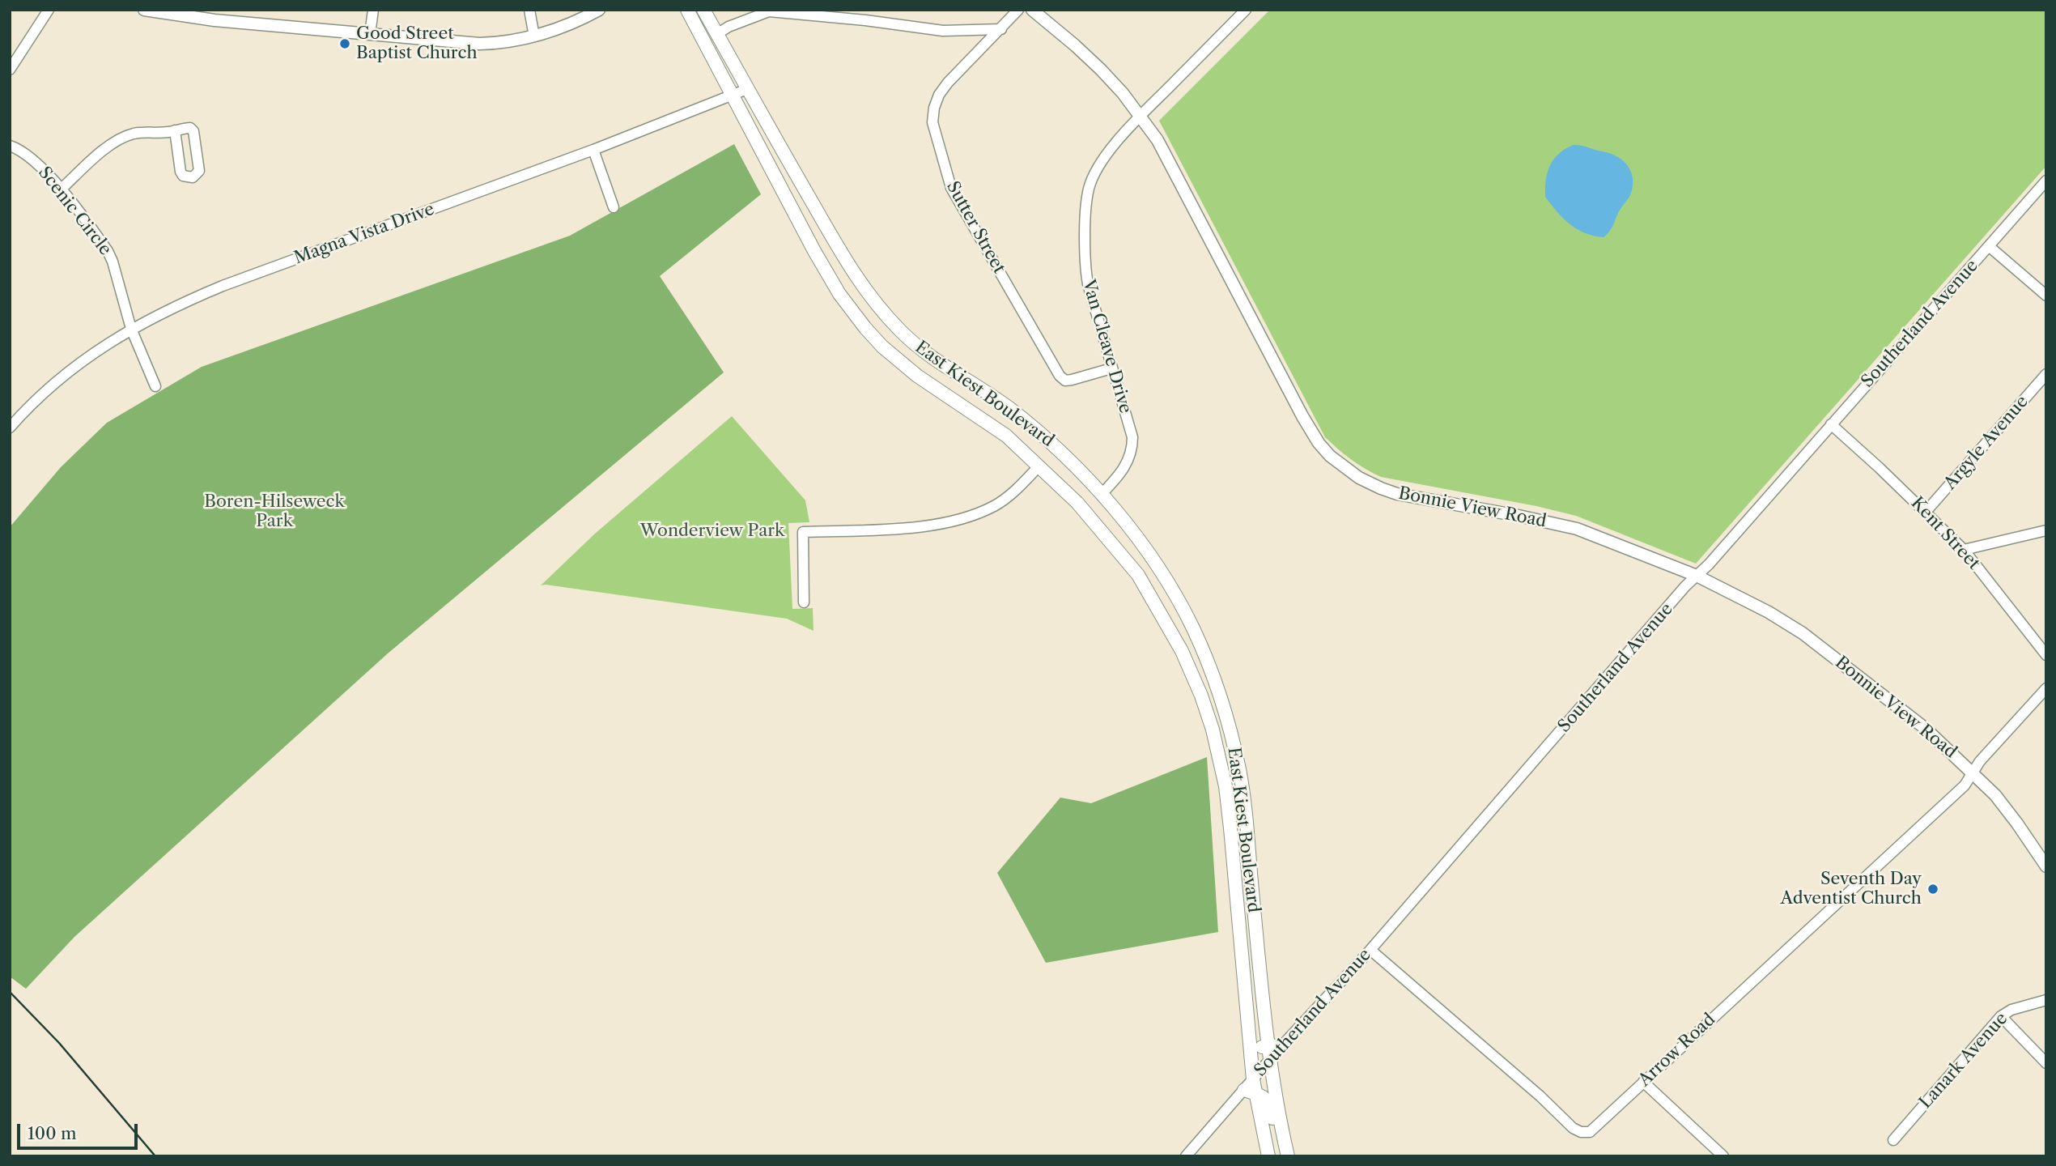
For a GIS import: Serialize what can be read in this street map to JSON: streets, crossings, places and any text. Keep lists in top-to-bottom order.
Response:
{
  "streets": {
    "main road": ["East Kiest Boulevard"],
    "street": [
      "Scenic Circle",
      "Sutter Street",
      "Magna Vista Drive",
      "Southerland Avenue",
      "Van Cleave Drive",
      "Argyle Avenue",
      "Bonnie View Road",
      "Kent Street",
      "Arrow Road",
      "Lanark Avenue"
    ]
  },
  "crossings": [
    ["Scenic Circle", "Magna Vista Drive"],
    ["Sutter Street", "Van Cleave Drive"],
    ["Magna Vista Drive", "East Kiest Boulevard"],
    ["Southerland Avenue", "East Kiest Boulevard"],
    ["Southerland Avenue", "Bonnie View Road"],
    ["Southerland Avenue", "Kent Street"],
    ["Southerland Avenue", "Arrow Road"],
    ["Van Cleave Drive", "East Kiest Boulevard"],
    ["Van Cleave Drive", "Bonnie View Road"],
    ["Argyle Avenue", "Kent Street"],
    ["Bonnie View Road", "Arrow Road"]
  ],
  "parks": ["Boren-Hilseweck Park", "Wonderview Park"],
  "places": ["Good Street Baptist Church", "Seventh Day Adventist Church"],
  "scale_bar": "100 m"
}
